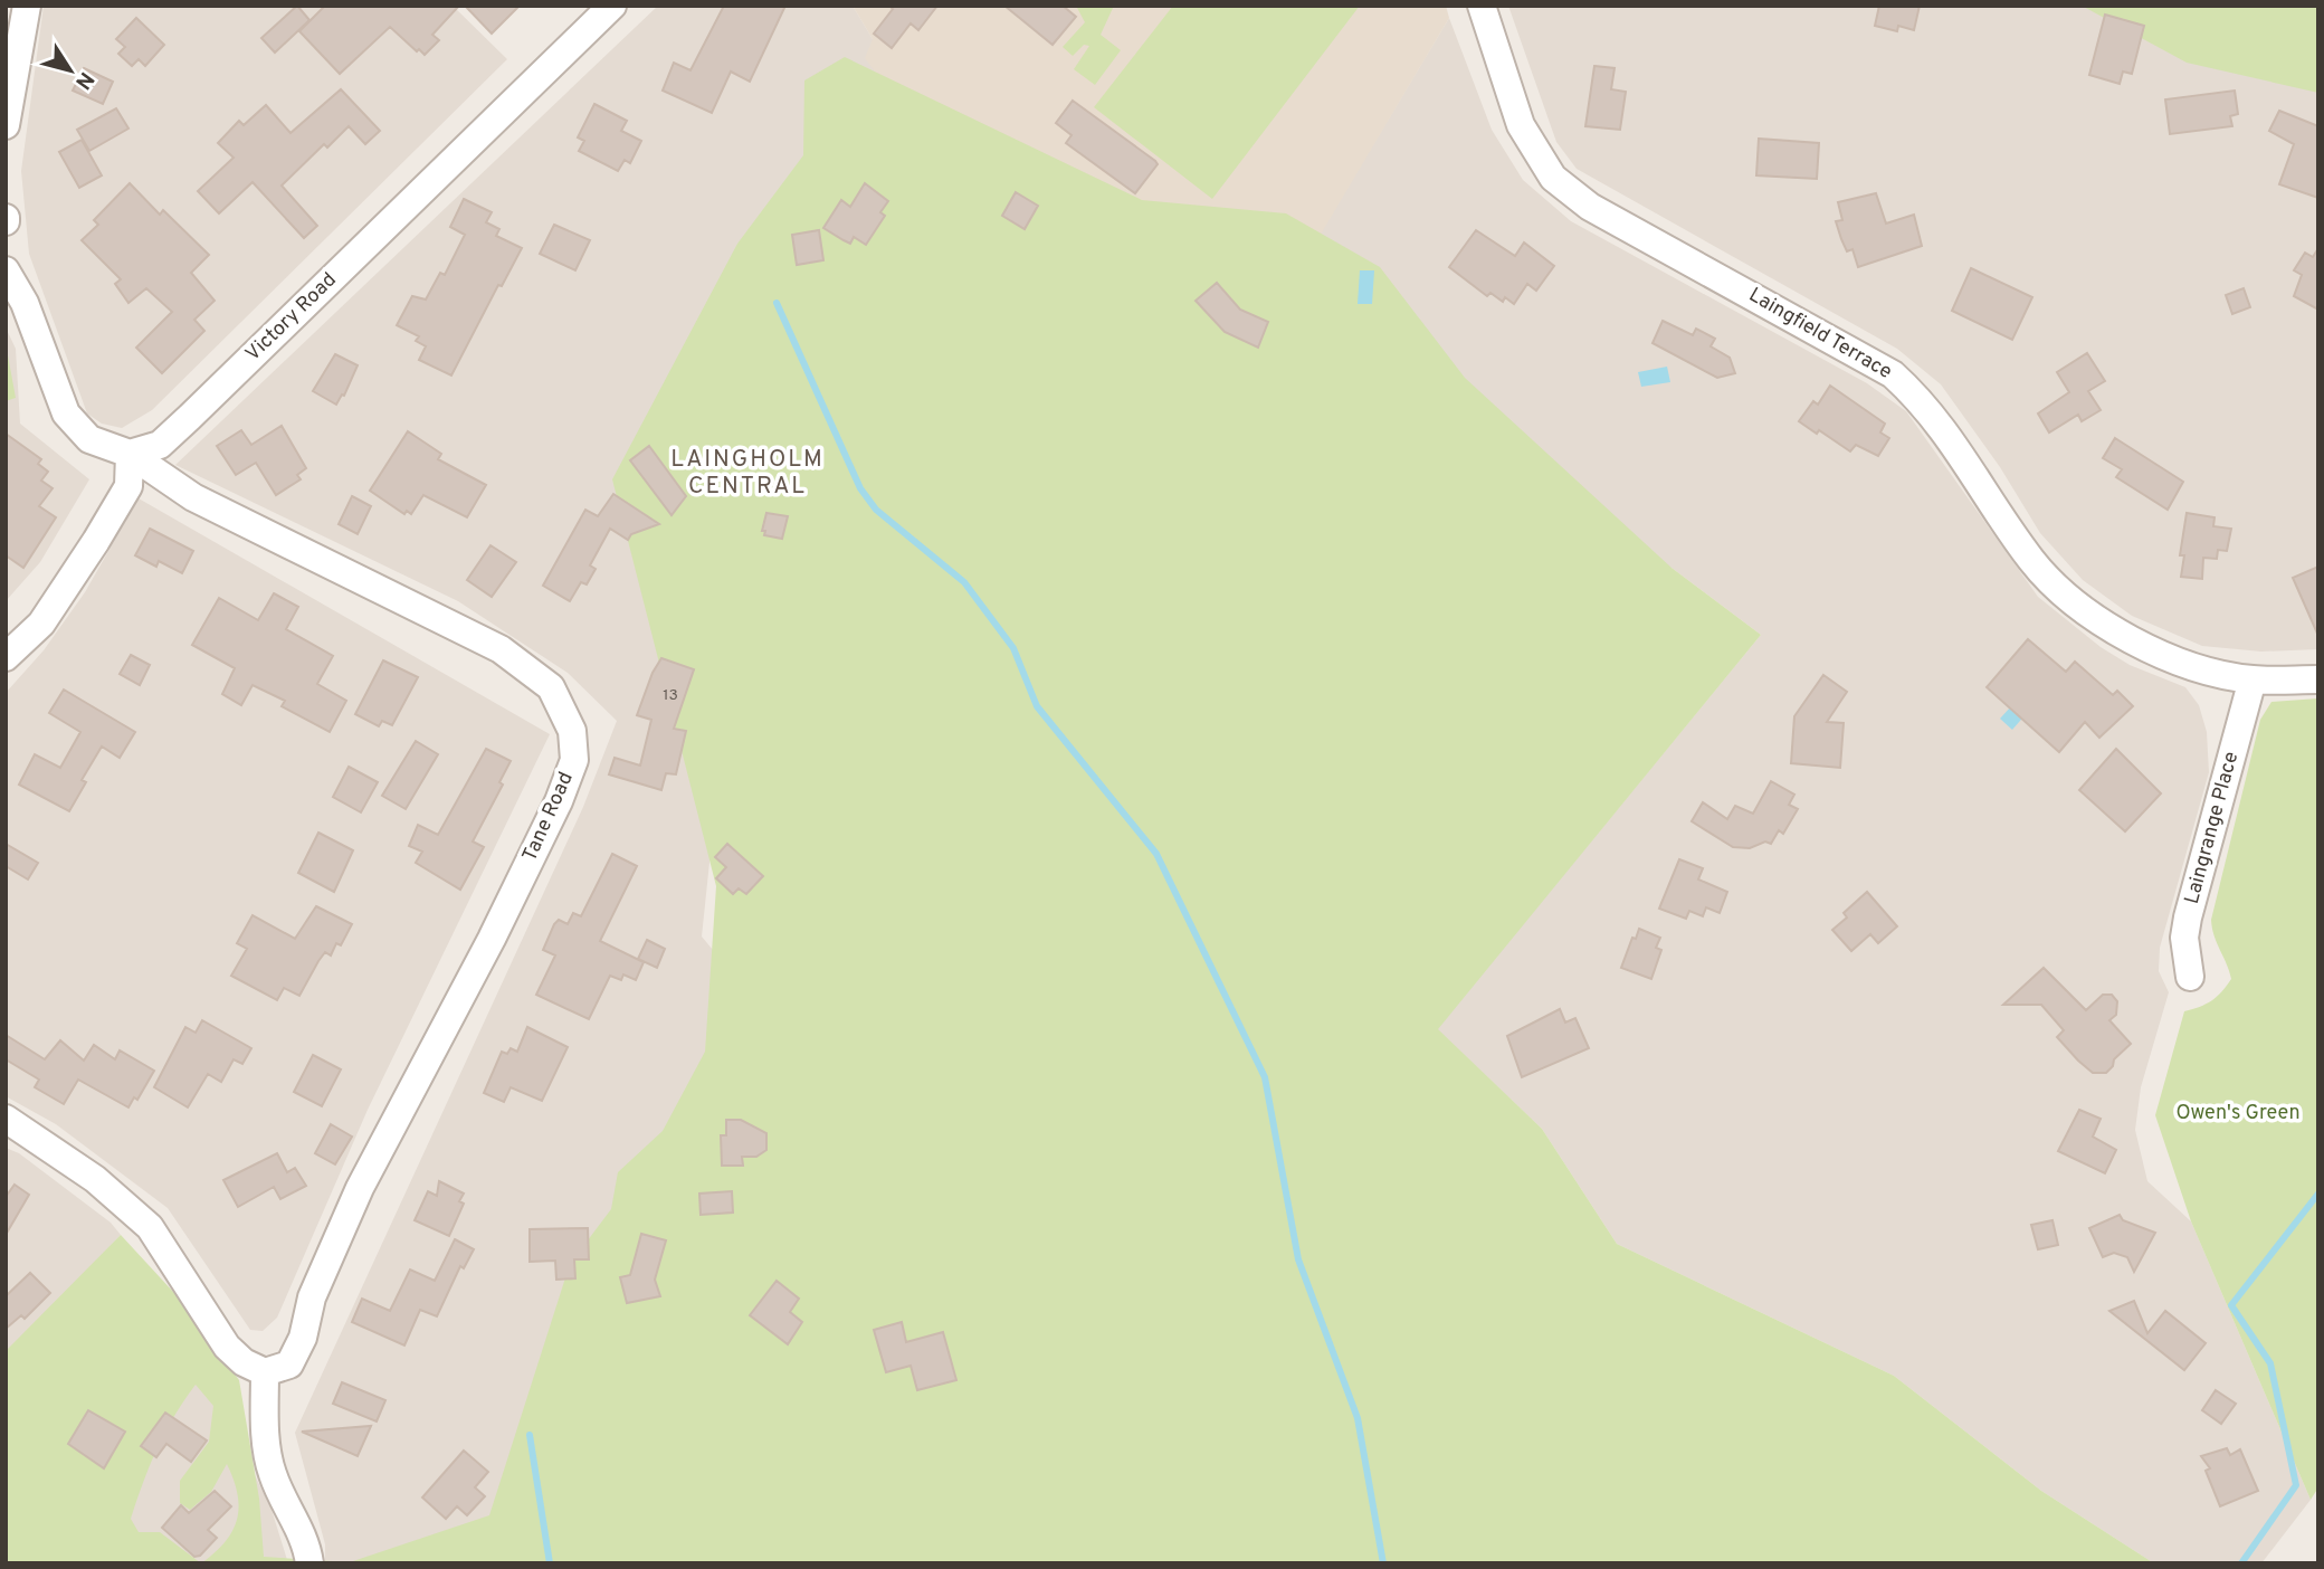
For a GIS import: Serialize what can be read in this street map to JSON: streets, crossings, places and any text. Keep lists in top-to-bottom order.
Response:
{
  "streets": {
    "street": [
      "Victory Road",
      "Laingfield Terrace",
      "Tane Road",
      "Laingrange Place"
    ]
  },
  "crossings": [
    ["Victory Road", "Tane Road"],
    ["Laingfield Terrace", "Laingrange Place"]
  ],
  "districts": ["LAINGHOLM CENTRAL"],
  "parks": ["Owen's Green"],
  "house_numbers": ["13"],
  "north": "bottom right"
}
